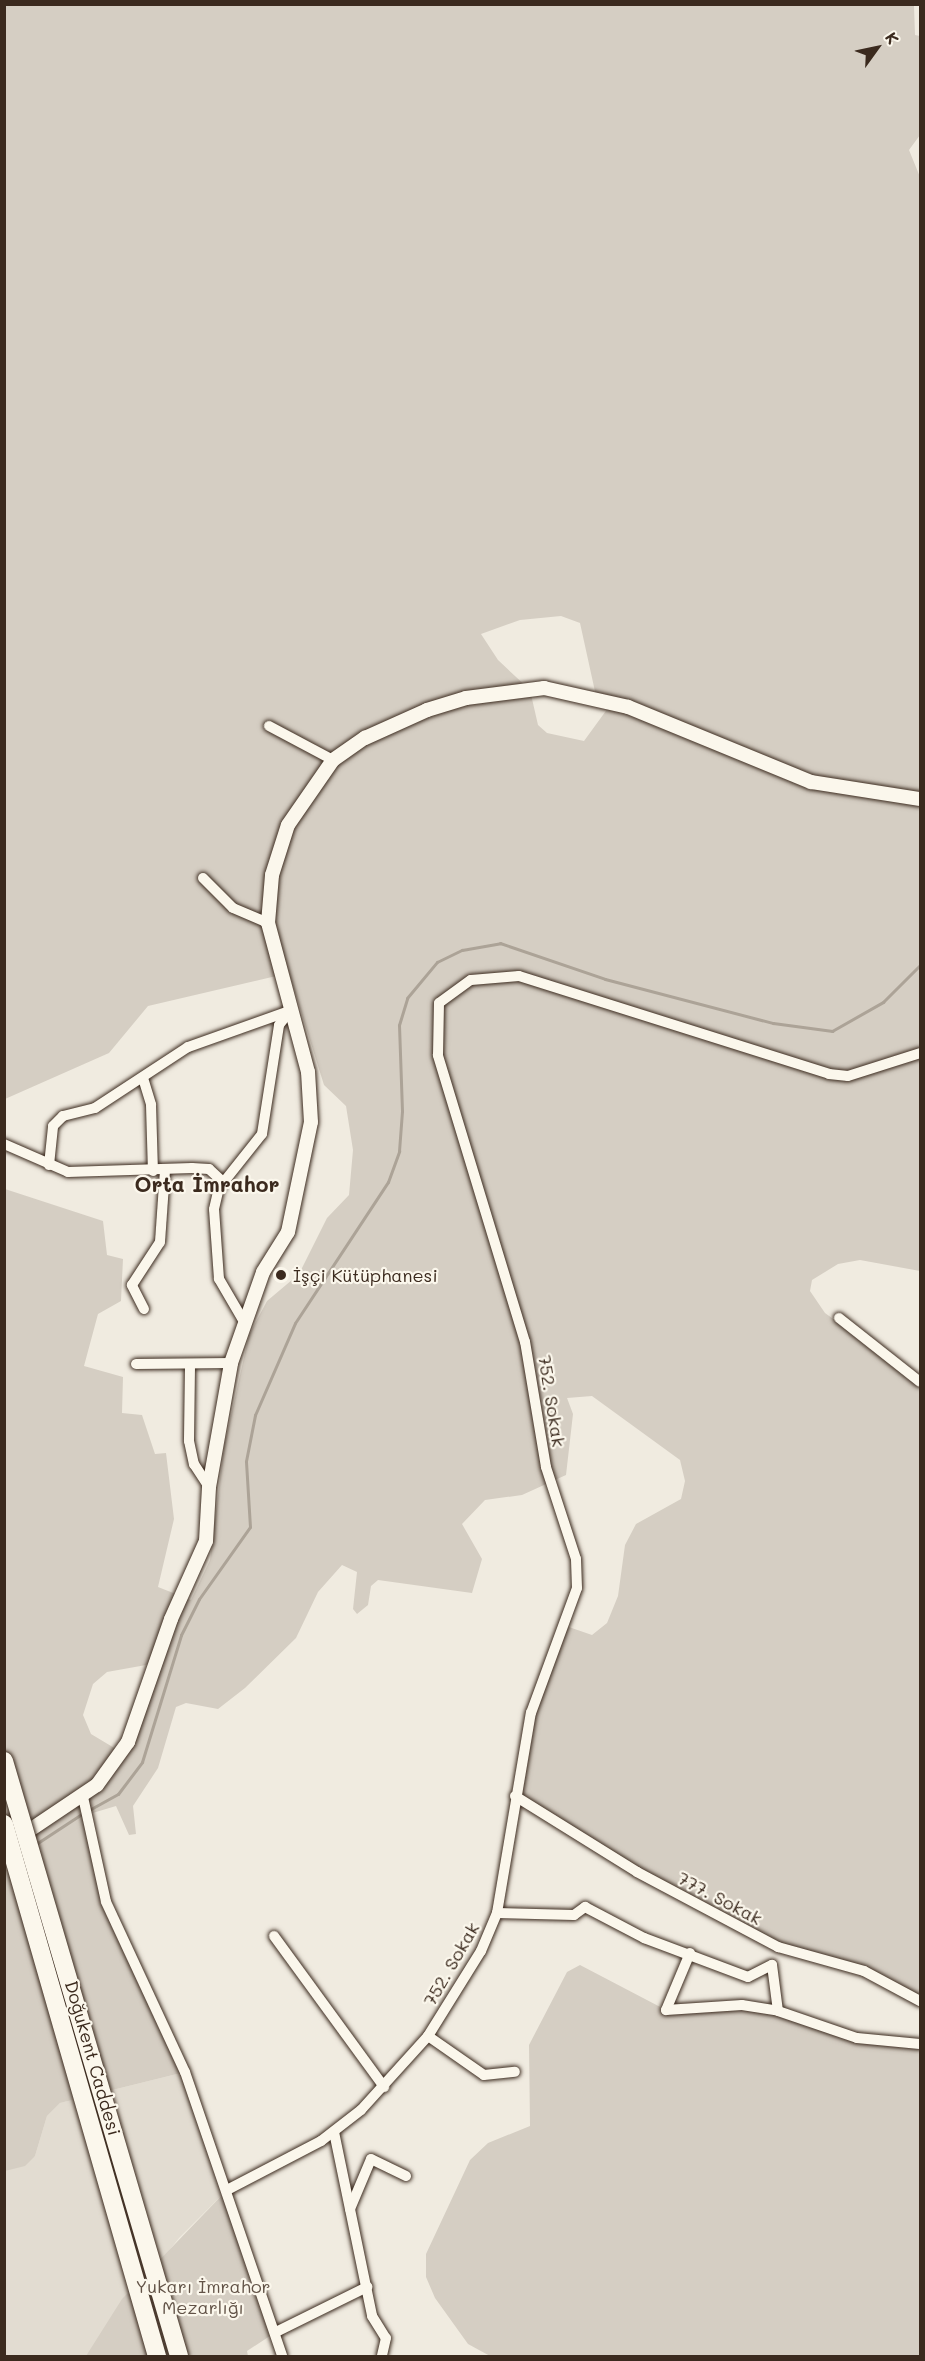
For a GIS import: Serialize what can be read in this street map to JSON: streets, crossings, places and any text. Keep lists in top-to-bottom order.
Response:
{
  "streets": {
    "main road": ["Doğukent Caddesi"],
    "street": ["752. Sokak", "777. Sokak"]
  },
  "crossings": [
    ["752. Sokak", "777. Sokak"]
  ],
  "districts": ["Orta İmrahor"],
  "parks": ["Yukarı İmrahor Mezarlığı"],
  "places": ["İşçi Kütüphanesi"],
  "north": "top right"
}
